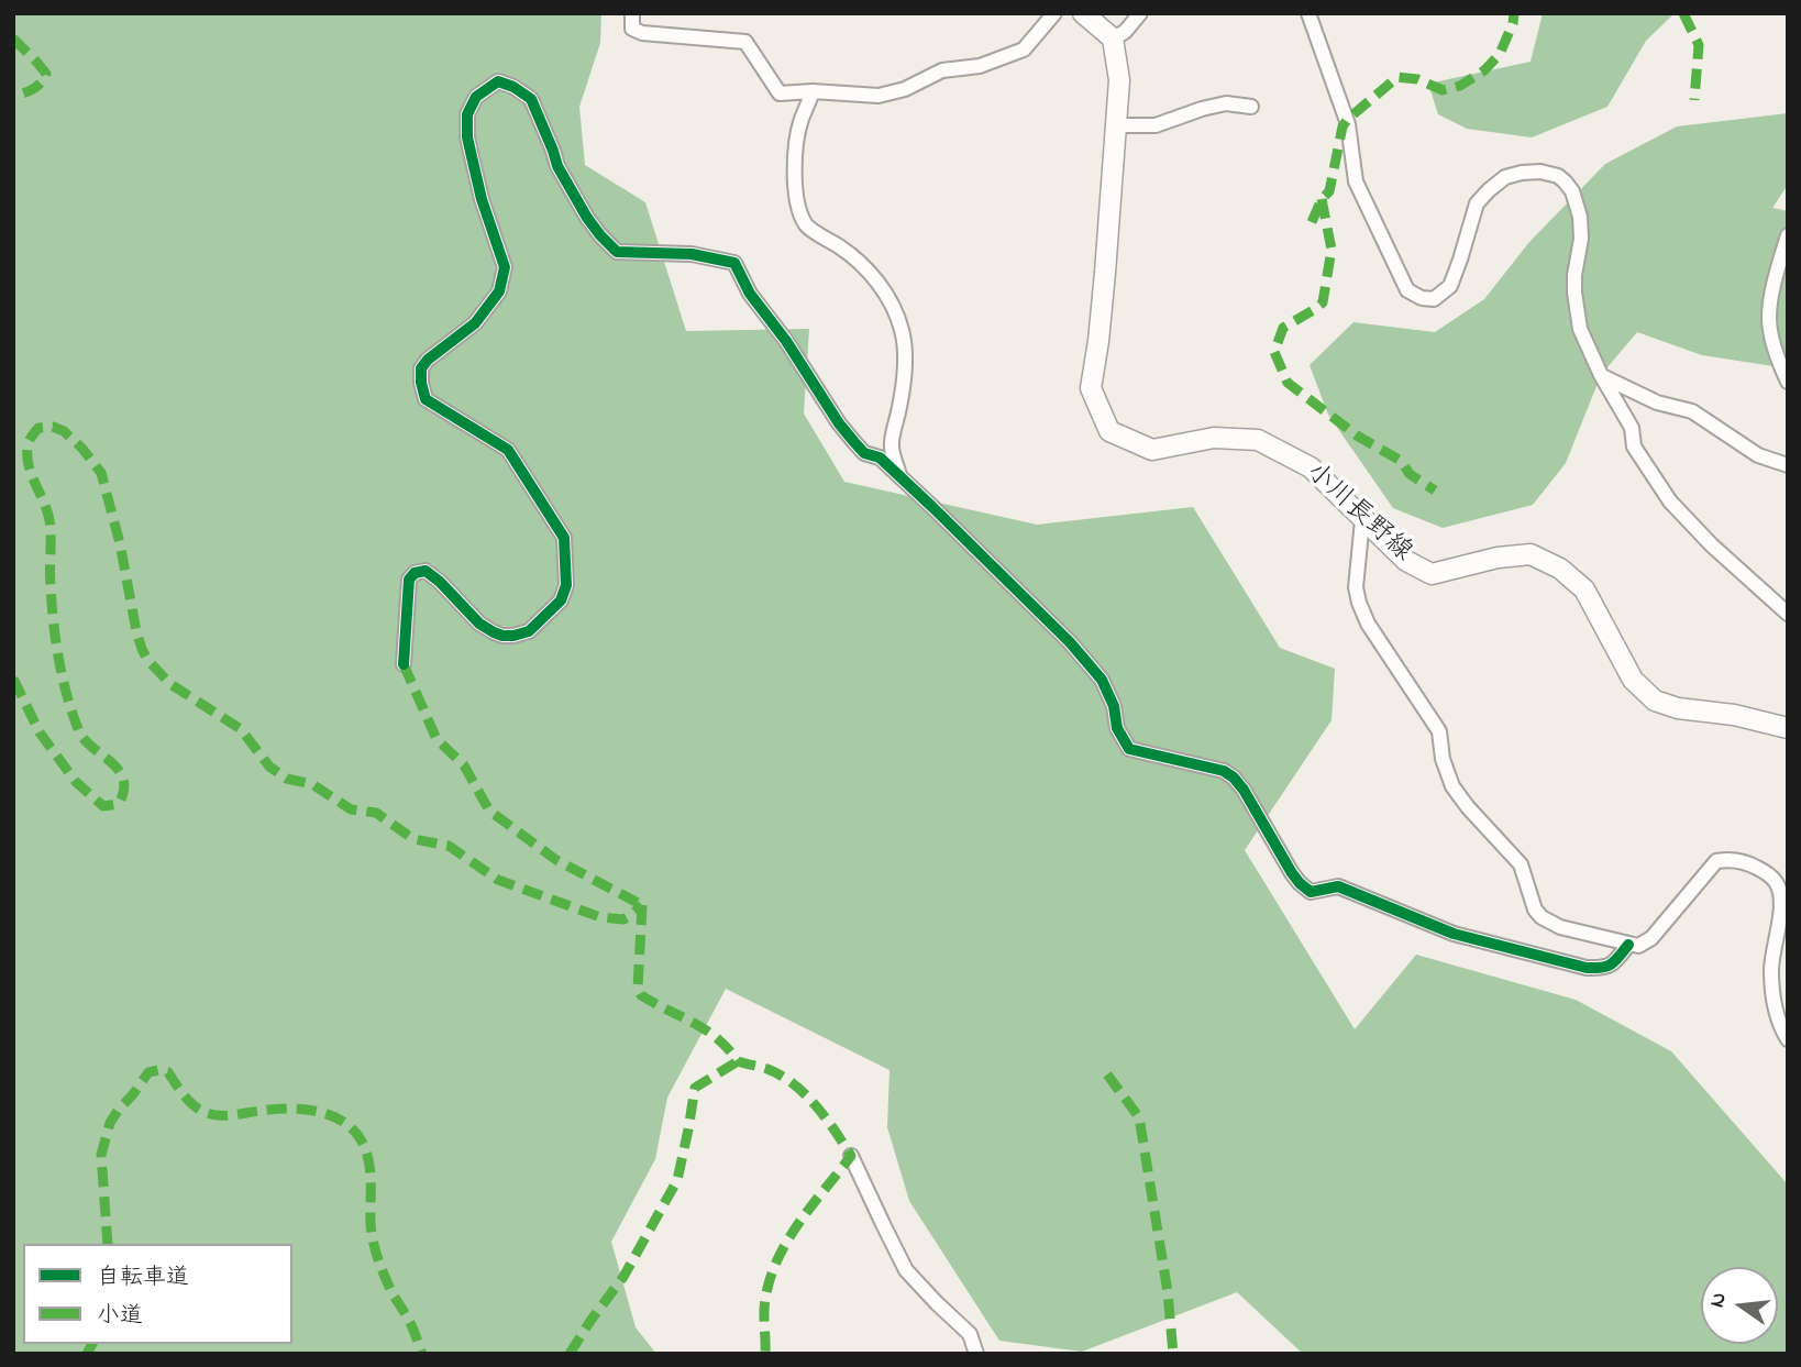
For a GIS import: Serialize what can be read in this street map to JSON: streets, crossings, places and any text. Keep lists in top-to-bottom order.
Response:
{
  "streets": {
    "main road": ["小川長野線"]
  },
  "legend": ["自転車道", "小道"],
  "north": "left"
}
